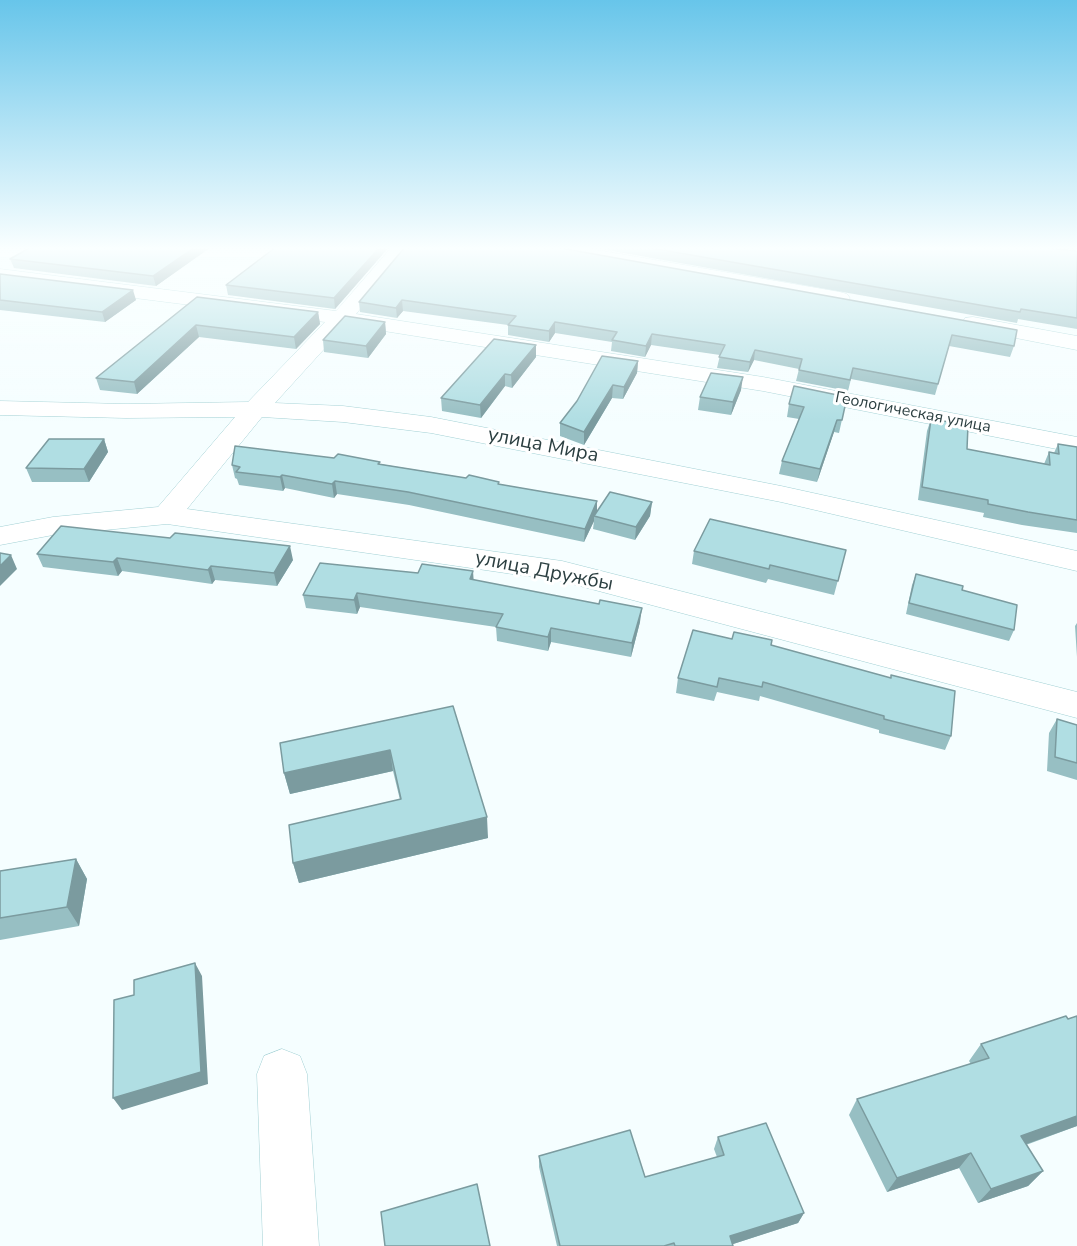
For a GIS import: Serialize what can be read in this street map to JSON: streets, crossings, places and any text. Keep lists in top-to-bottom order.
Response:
{
  "streets": {
    "street": ["Геологическая улица", "улица Мира", "улица Дружбы"]
  }
}
